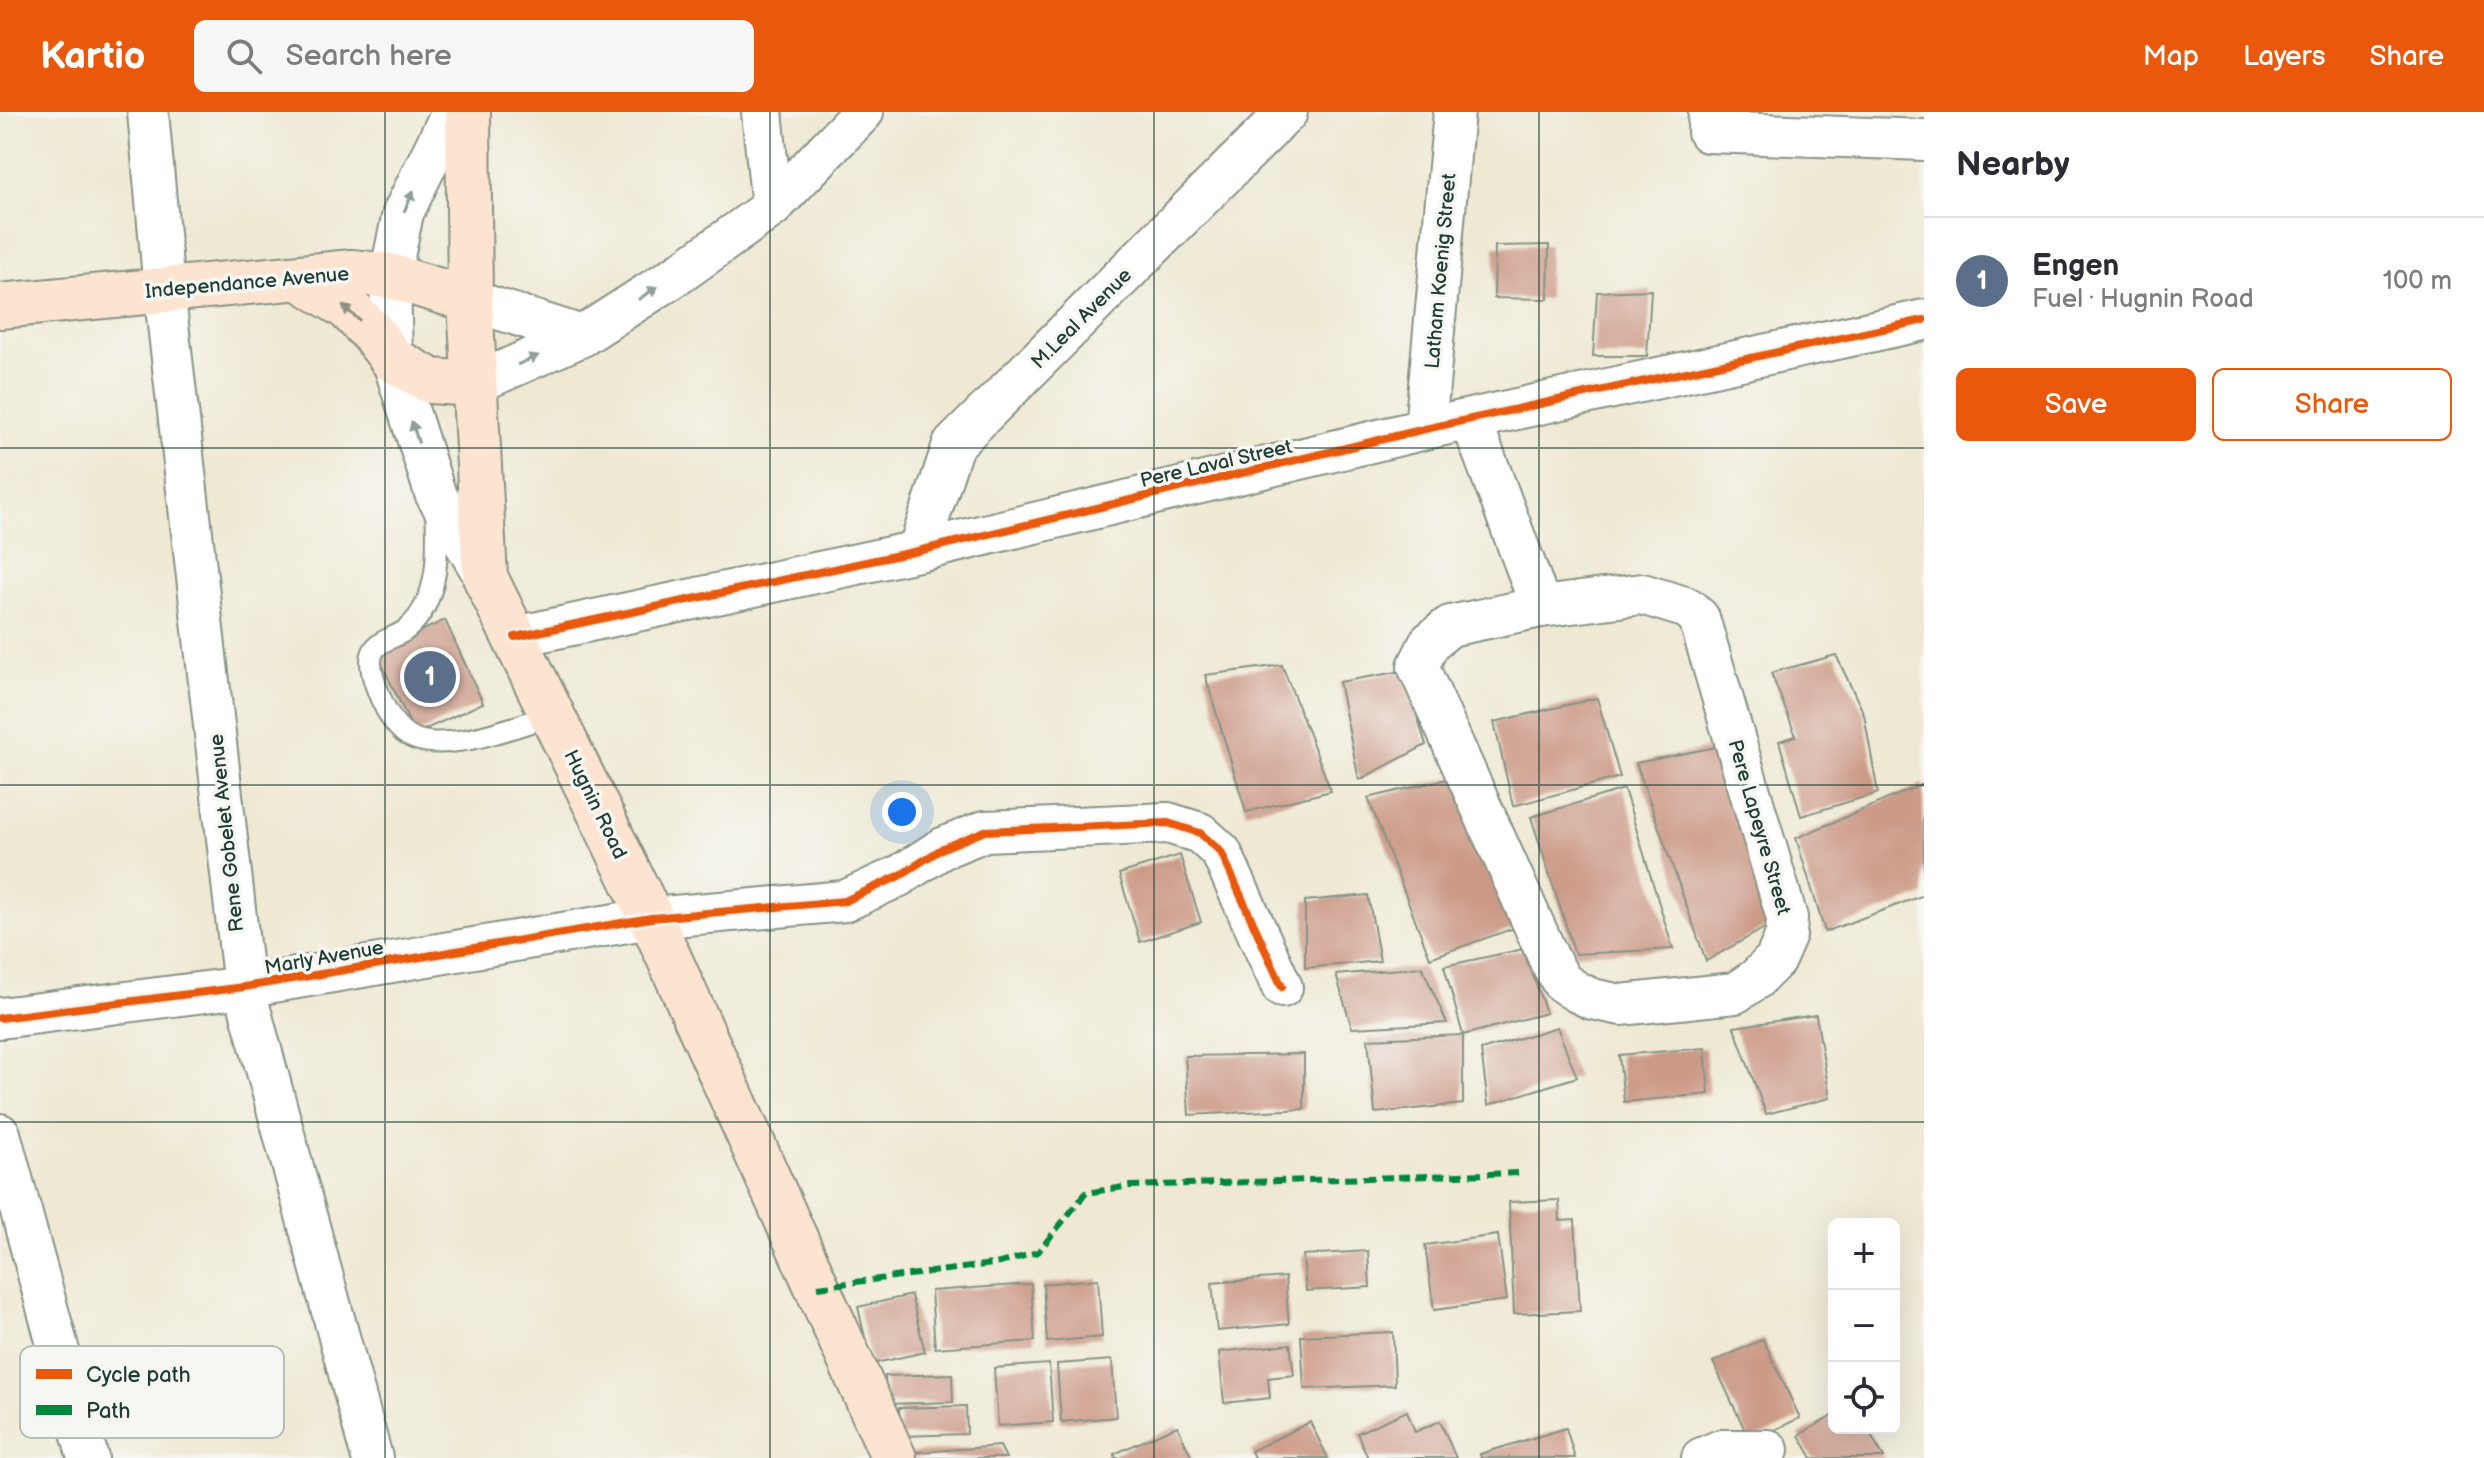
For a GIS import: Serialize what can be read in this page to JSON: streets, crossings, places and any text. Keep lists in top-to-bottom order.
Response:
{
  "streets": {
    "main road": ["Independance Avenue", "Hugnin Road"],
    "street": [
      "Latham Koenig Street",
      "M.Leal Avenue",
      "Pere Laval Street",
      "Pere Lapeyre Street",
      "Rene Gobelet Avenue",
      "Marly Avenue"
    ]
  },
  "crossings": [
    ["Latham Koenig Street", "Pere Laval Street"],
    ["Independance Avenue", "Hugnin Road"],
    ["Independance Avenue", "Rene Gobelet Avenue"],
    ["M.Leal Avenue", "Pere Laval Street"],
    ["Pere Laval Street", "Hugnin Road"],
    ["Hugnin Road", "Marly Avenue"],
    ["Rene Gobelet Avenue", "Marly Avenue"]
  ],
  "legend": ["Cycle path", "Path"],
  "page": {
    "header": "Kartio",
    "search": "Search here",
    "nav": ["Map", "Layers", "Share"],
    "heading": "Nearby",
    "list": [
      {
        "mark": "1",
        "name": "Engen",
        "note": "Fuel · Hugnin Road",
        "value": "100 m"
      }
    ],
    "buttons": ["Save", "Share"],
    "pins": "1",
    "map_buttons": ["+", "−"]
  }
}
